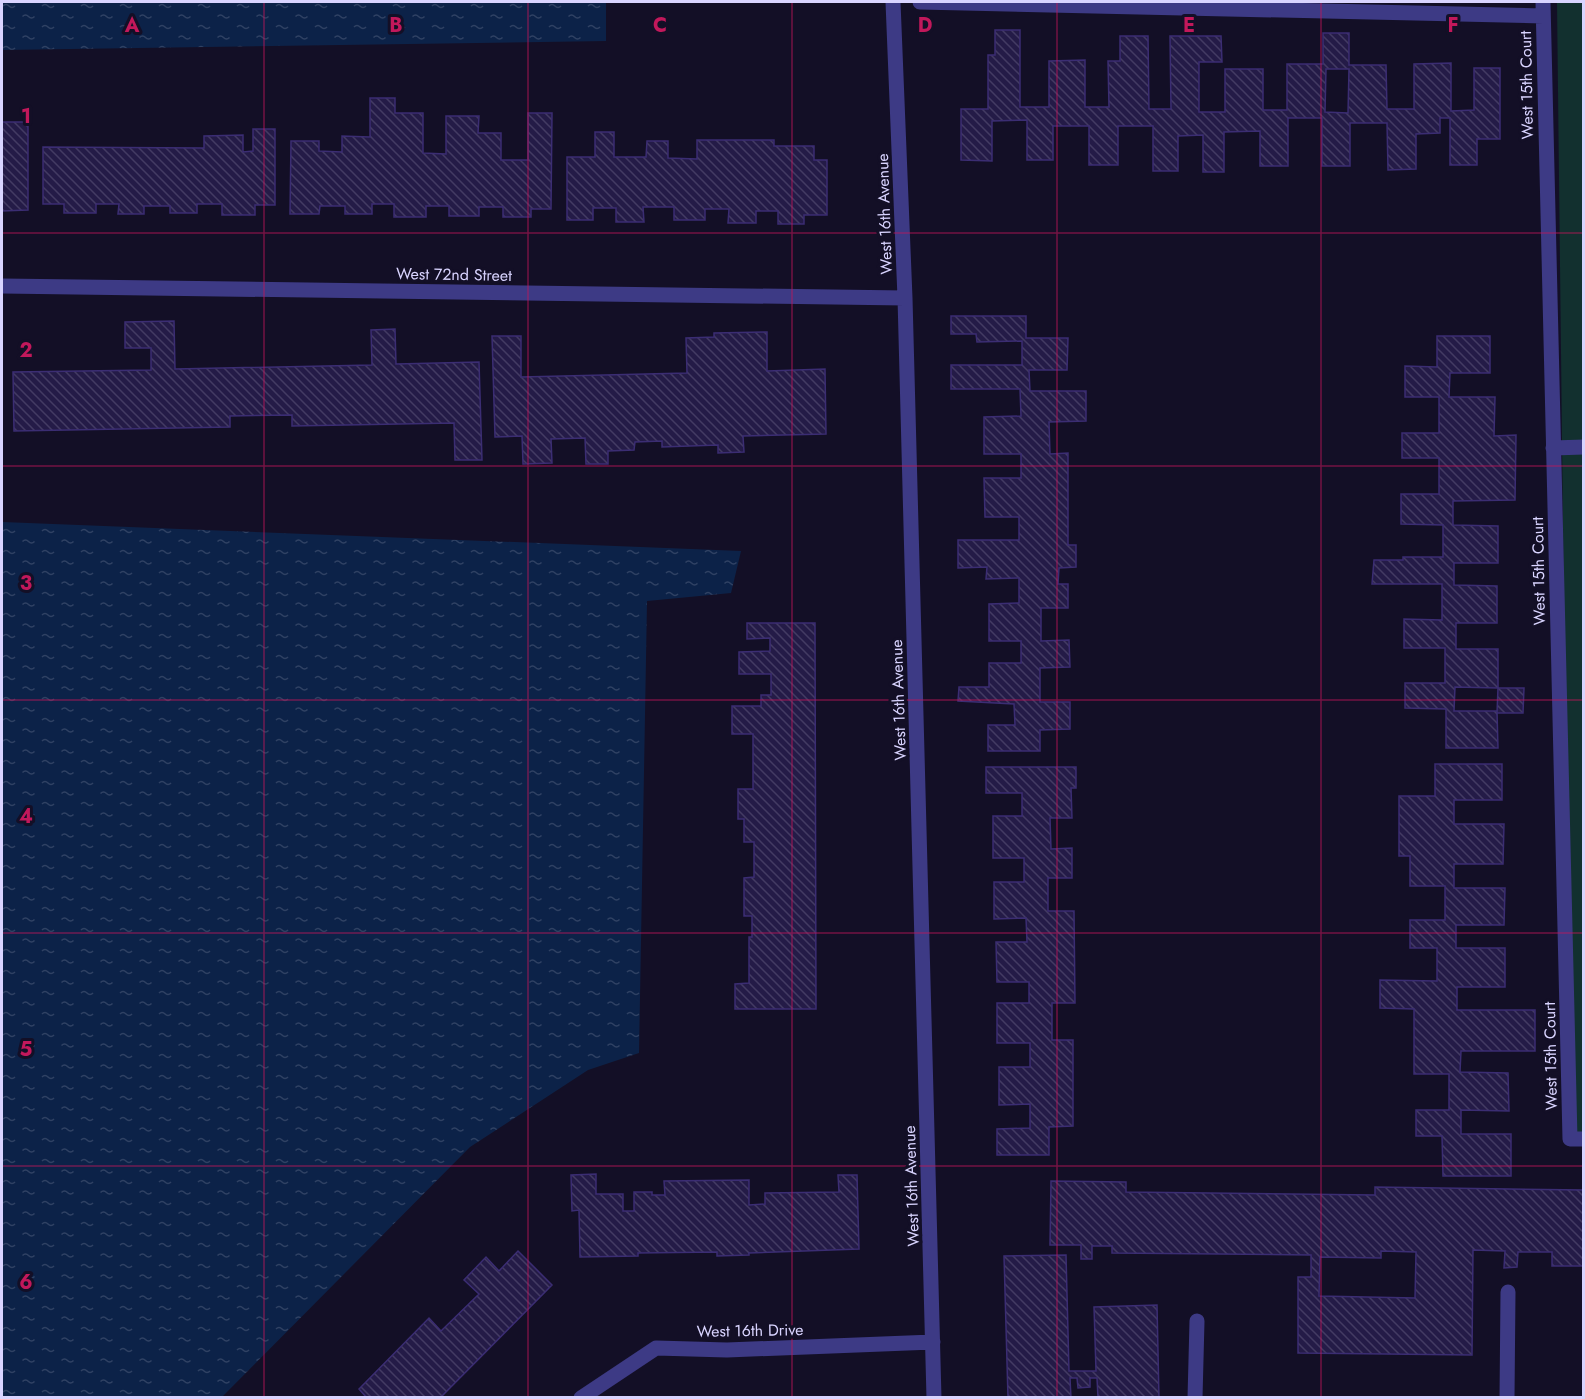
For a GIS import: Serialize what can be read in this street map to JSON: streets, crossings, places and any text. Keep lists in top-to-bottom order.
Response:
{
  "streets": {
    "street": [
      "West 15th Court",
      "West 16th Avenue",
      "West 72nd Street",
      "West 16th Drive"
    ]
  },
  "crossings": [
    ["West 16th Avenue", "West 72nd Street"],
    ["West 16th Avenue", "West 16th Drive"]
  ],
  "grid": {
    "columns": [
      "A",
      "B",
      "C",
      "D",
      "E",
      "F"
    ],
    "rows": [
      "1",
      "2",
      "3",
      "4",
      "5",
      "6"
    ]
  }
}
